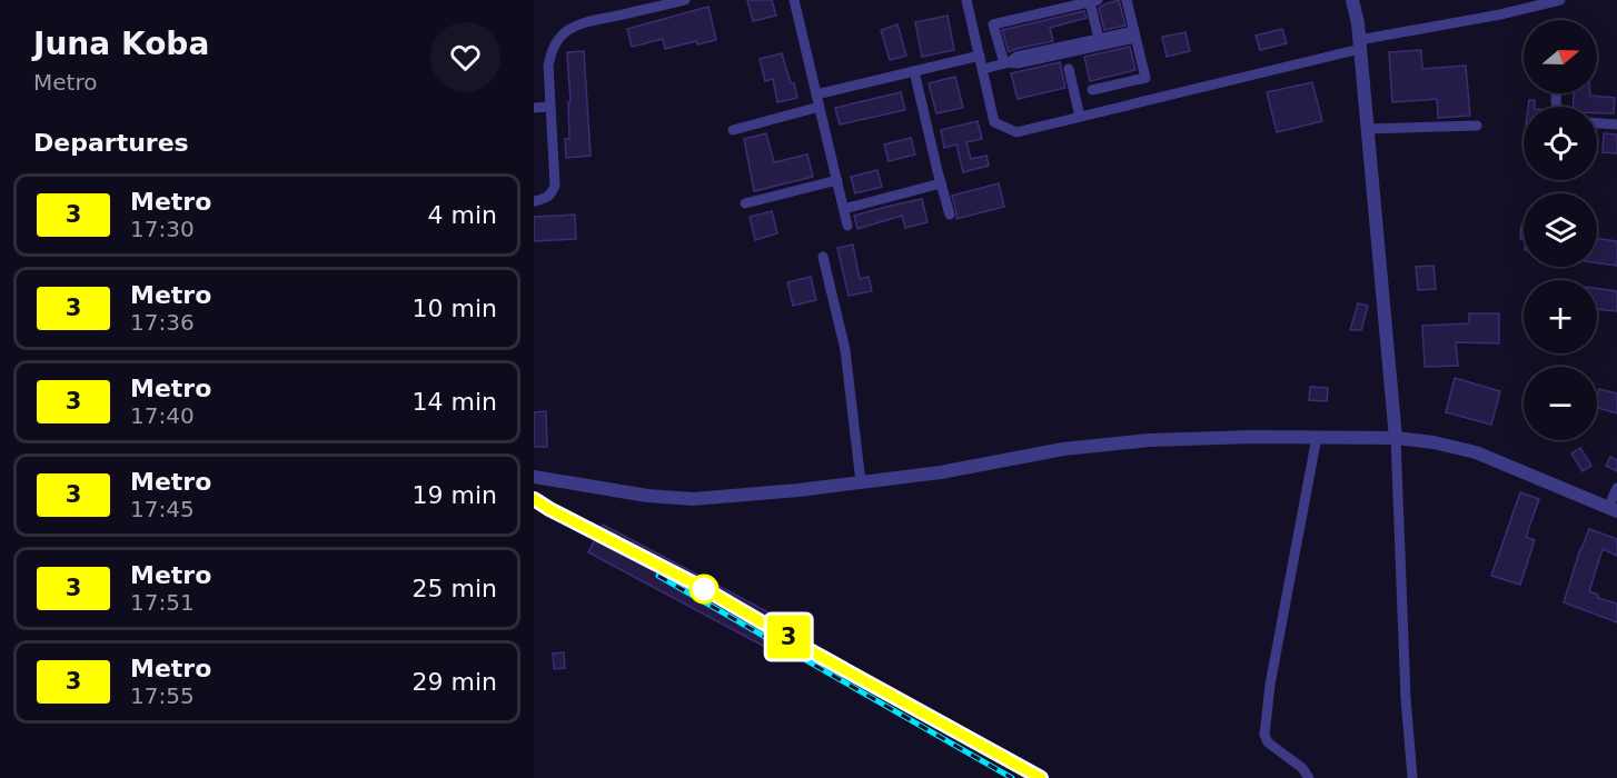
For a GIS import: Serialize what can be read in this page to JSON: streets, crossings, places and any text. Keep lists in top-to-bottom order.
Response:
{
  "lines": ["metro line 3"],
  "north": "right",
  "page": {
    "heading": [
      ["Juna Koba", "Metro"],
      "Departures"
    ],
    "on_map": "3",
    "map_buttons": ["+", "−"],
    "list": [
      {
        "mark": "3",
        "name": "Metro",
        "note": "17:30",
        "value": "4 min"
      },
      {
        "mark": "3",
        "name": "Metro",
        "note": "17:36",
        "value": "10 min"
      },
      {
        "mark": "3",
        "name": "Metro",
        "note": "17:40",
        "value": "14 min"
      },
      {
        "mark": "3",
        "name": "Metro",
        "note": "17:45",
        "value": "19 min"
      },
      {
        "mark": "3",
        "name": "Metro",
        "note": "17:51",
        "value": "25 min"
      },
      {
        "mark": "3",
        "name": "Metro",
        "note": "17:55",
        "value": "29 min"
      }
    ]
  }
}
